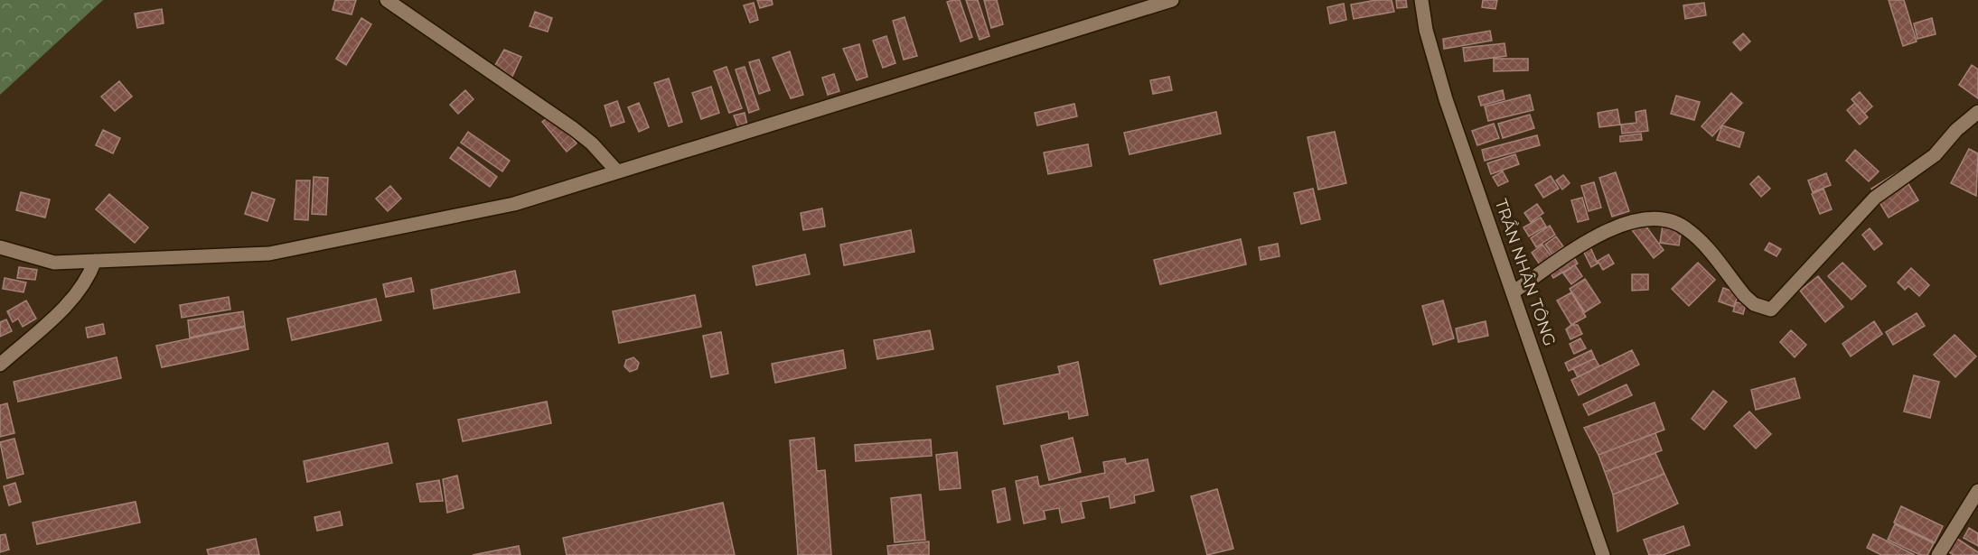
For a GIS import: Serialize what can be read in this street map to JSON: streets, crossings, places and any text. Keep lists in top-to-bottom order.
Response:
{
  "streets": {
    "street": ["TRẦN NHÂN TÔNG"]
  }
}
